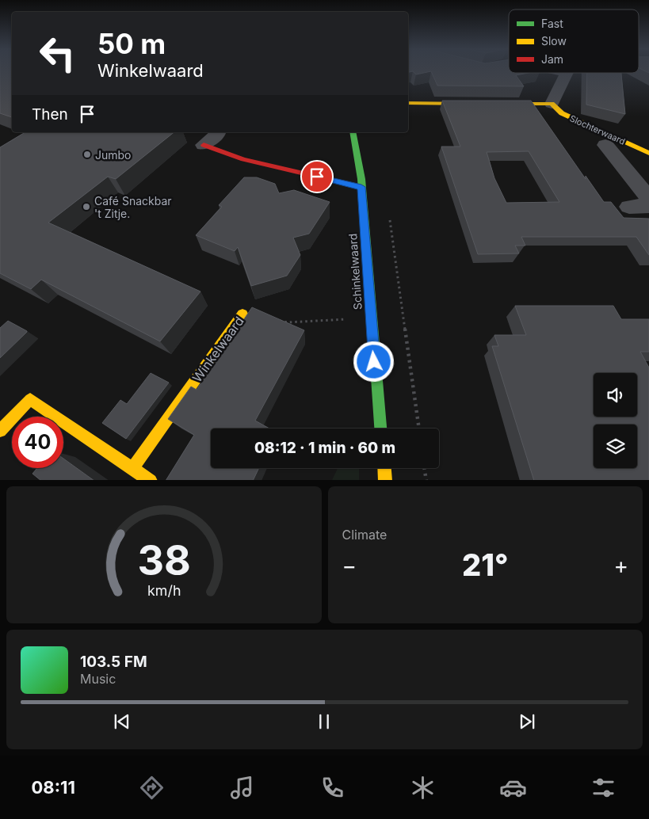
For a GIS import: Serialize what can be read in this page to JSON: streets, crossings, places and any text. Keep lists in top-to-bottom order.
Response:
{
  "streets": {
    "street": ["Slochterwaard", "Schinkelwaard", "Winkelwaard"]
  },
  "crossings": [
    ["Schinkelwaard", "Winkelwaard"]
  ],
  "places": ["Jumbo", "Café Snackbar 't Zitje."],
  "legend": ["Fast", "Slow", "Jam"],
  "page": {
    "turn": ["50 m", "Winkelwaard"],
    "then": "Then",
    "limit": "40",
    "trip": "08:12 · 1 min · 60 m",
    "tile": "Climate",
    "heat": ["−", "21°", "+"],
    "song": ["103.5 FM", "Music"],
    "tabs": "08:11",
    "gauge": ["38", "km/h"]
  }
}
